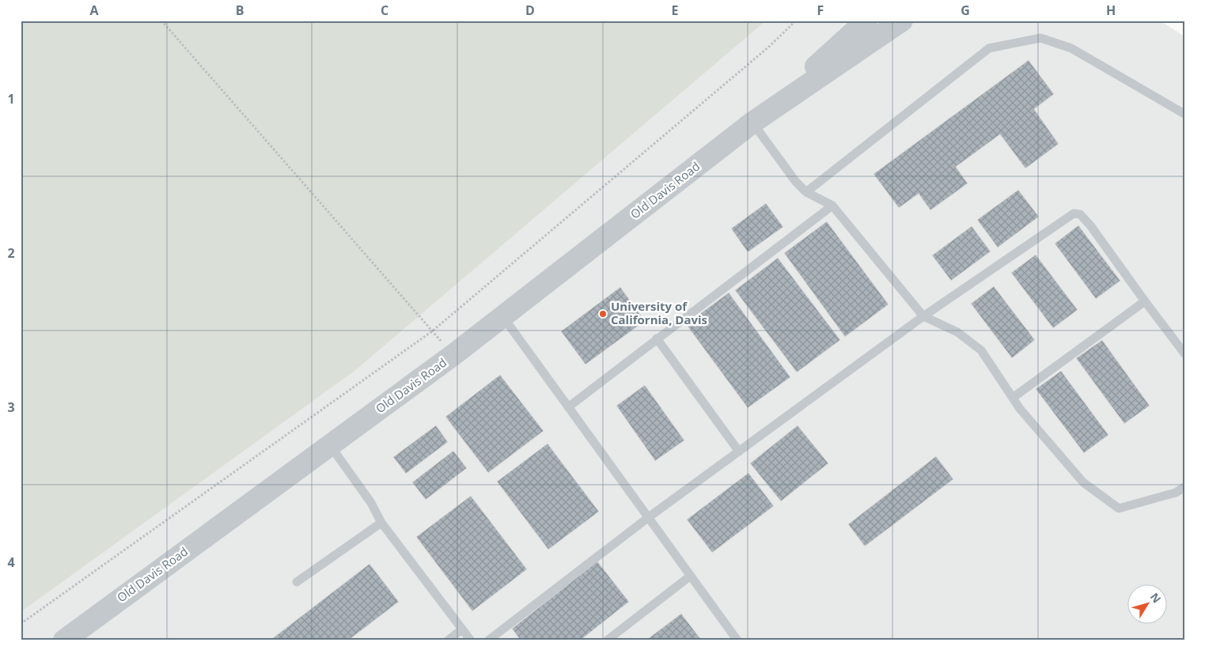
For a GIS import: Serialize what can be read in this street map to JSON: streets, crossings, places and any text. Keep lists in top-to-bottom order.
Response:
{
  "streets": {
    "street": ["Old Davis Road"]
  },
  "places": ["University of California, Davis"],
  "north": "top right",
  "grid": {
    "columns": [
      "A",
      "B",
      "C",
      "D",
      "E",
      "F",
      "G",
      "H"
    ],
    "rows": [
      "1",
      "2",
      "3",
      "4"
    ]
  }
}
